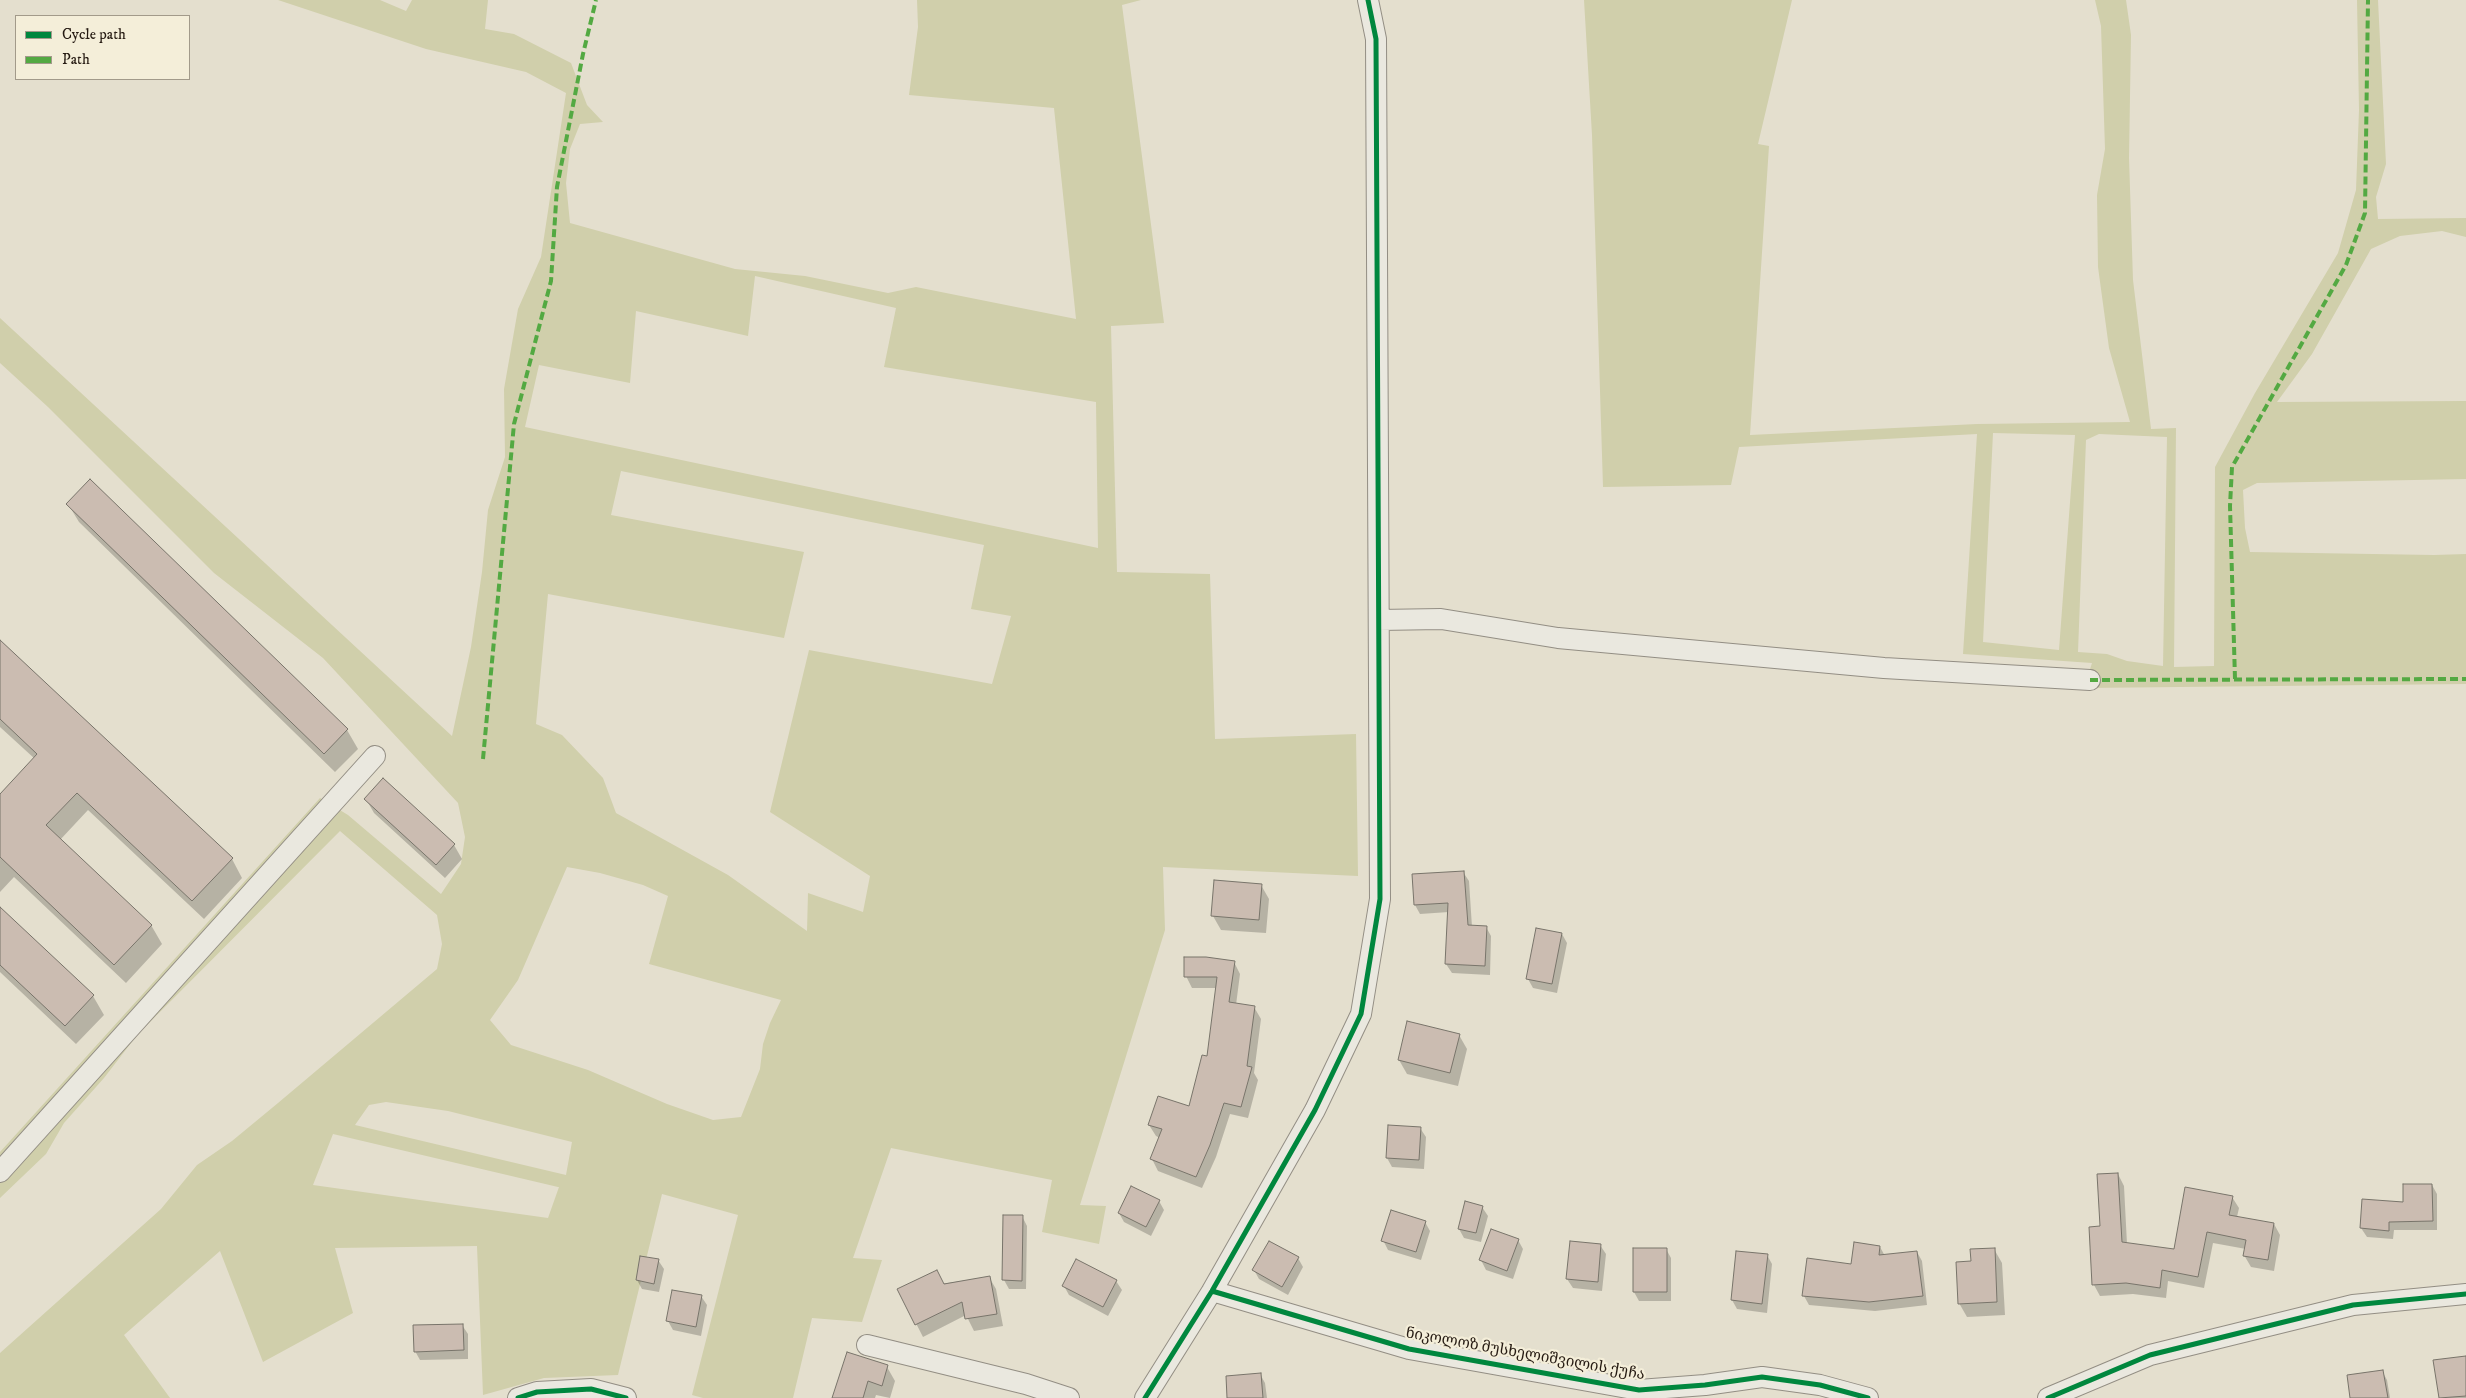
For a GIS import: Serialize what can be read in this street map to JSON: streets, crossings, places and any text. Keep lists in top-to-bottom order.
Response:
{
  "streets": {
    "street": ["ნიკოლოზ მუსხელიშვილის ქუჩა"]
  },
  "legend": ["Cycle path", "Path"]
}
